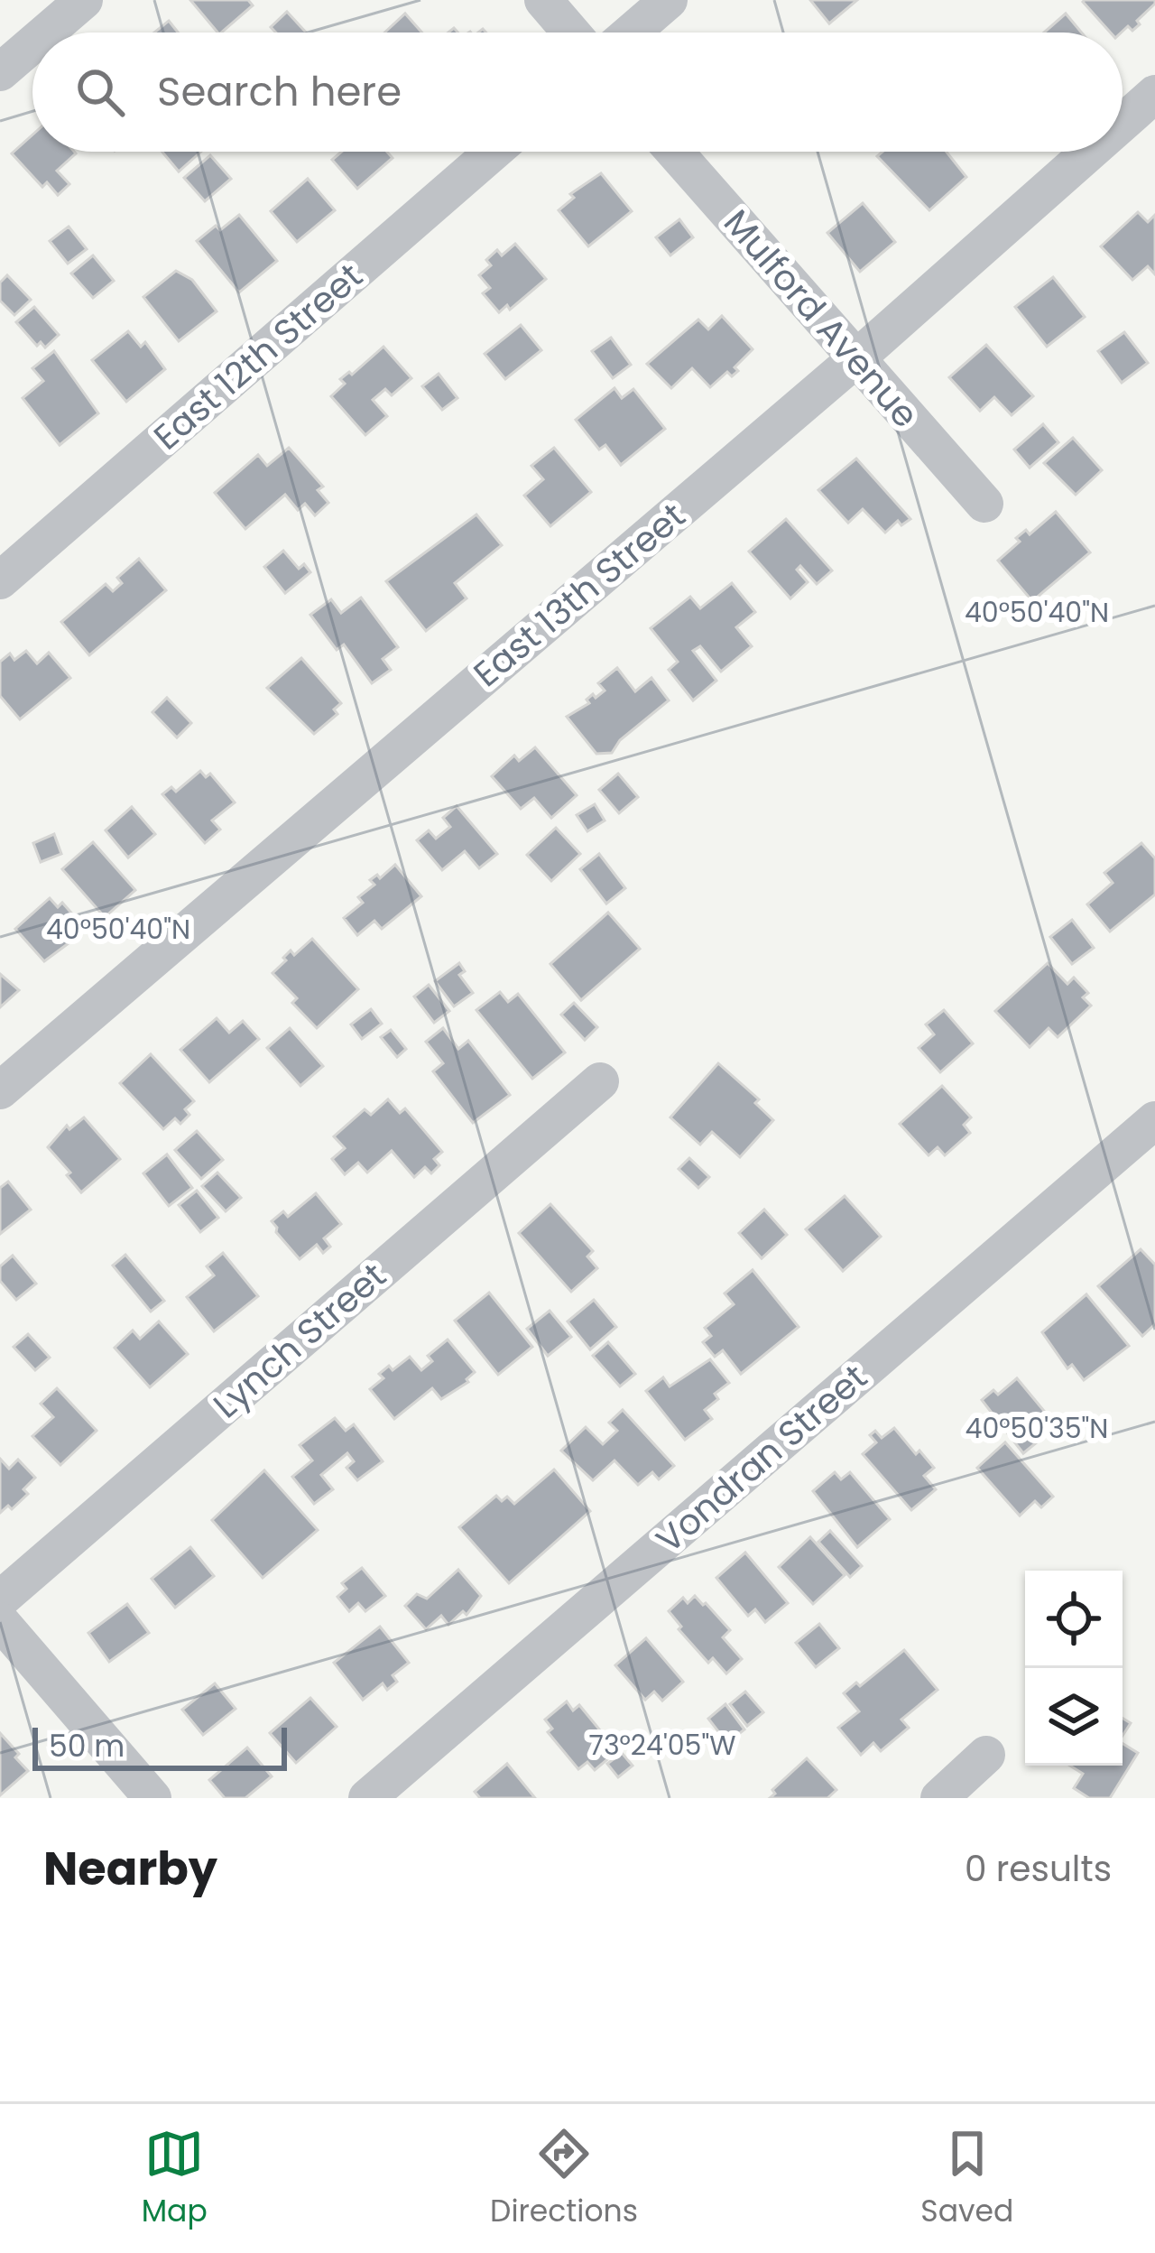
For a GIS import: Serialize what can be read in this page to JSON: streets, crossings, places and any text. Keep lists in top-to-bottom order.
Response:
{
  "streets": {
    "street": [
      "Mulford Avenue",
      "East 12th Street",
      "East 13th Street",
      "Lynch Street",
      "Vondran Street"
    ]
  },
  "crossings": [
    ["Mulford Avenue", "East 13th Street"]
  ],
  "scale_bar": "50 m",
  "page": {
    "search": "Search here",
    "scale": "50 m",
    "heading": ["Nearby", "0 results"],
    "nav": ["Map", "Directions", "Saved"]
  },
  "coordinates": ["40°50'40\"N", "40°50'35\"N", "73°24'05\"W"]
}
